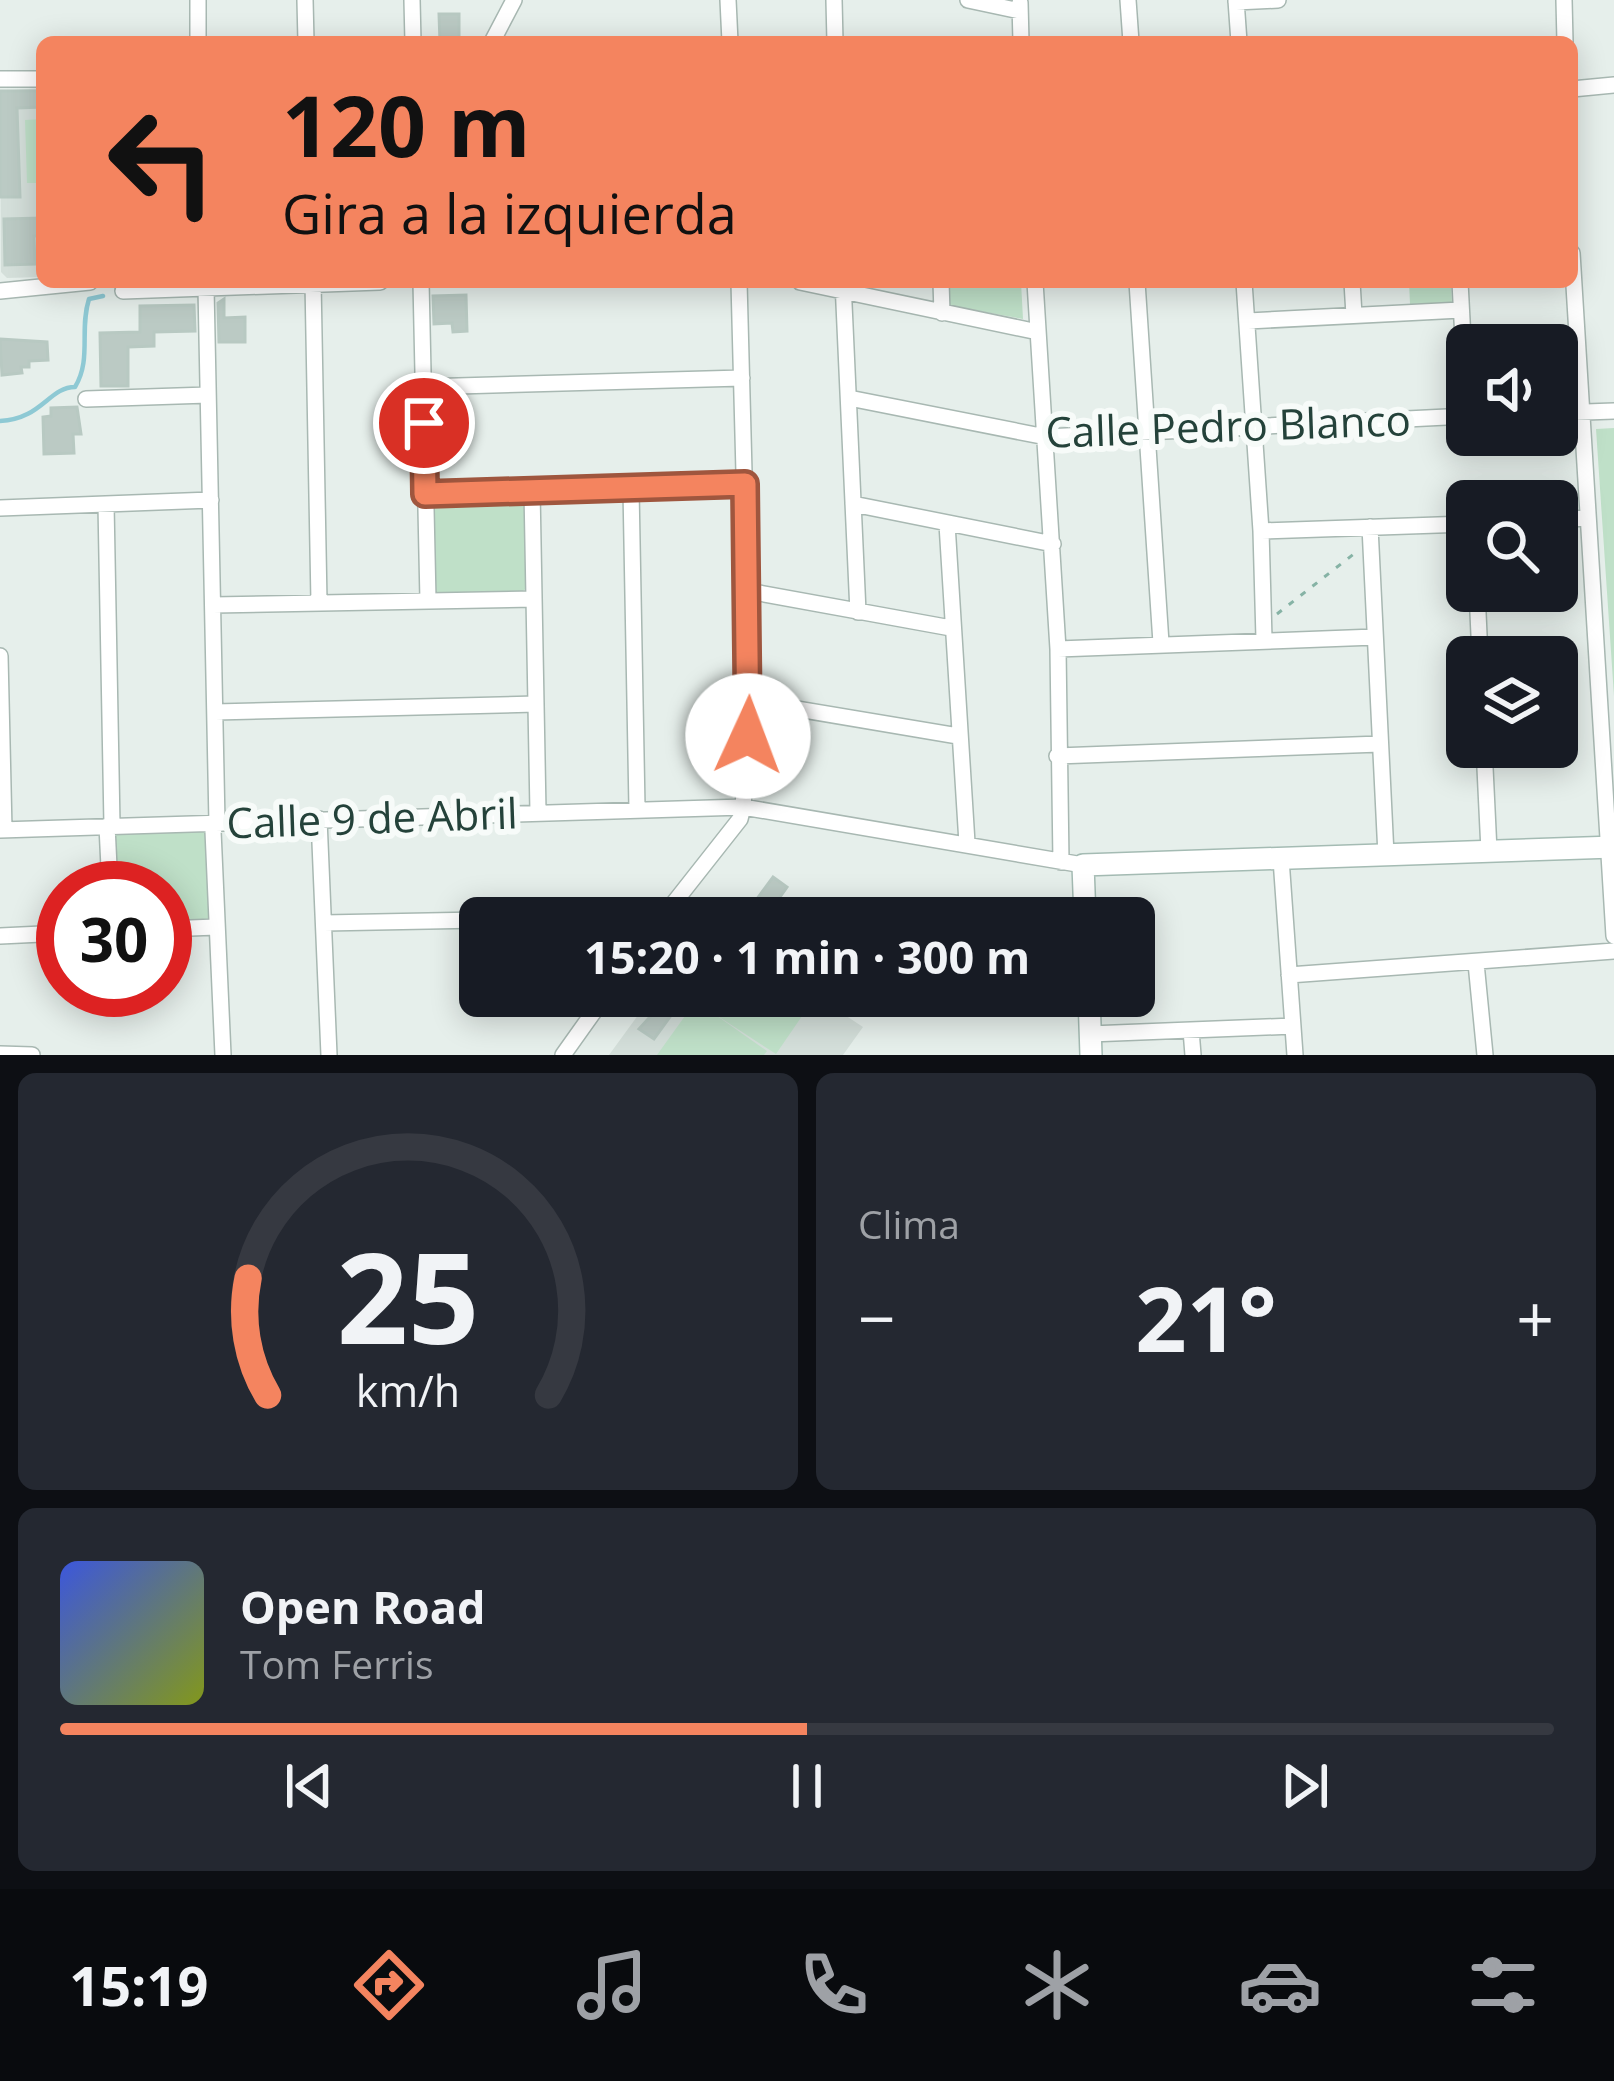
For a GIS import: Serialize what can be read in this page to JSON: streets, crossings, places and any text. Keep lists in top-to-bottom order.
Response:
{
  "streets": {
    "street": ["Calle Pedro Blanco", "Calle 9 de Abril"]
  },
  "page": {
    "turn": ["120 m", "Gira a la izquierda"],
    "limit": "30",
    "trip": "15:20 · 1 min · 300 m",
    "tile": "Clima",
    "heat": ["−", "21°", "+"],
    "song": ["Open Road", "Tom Ferris"],
    "tabs": "15:19",
    "gauge": ["25", "km/h"]
  }
}
